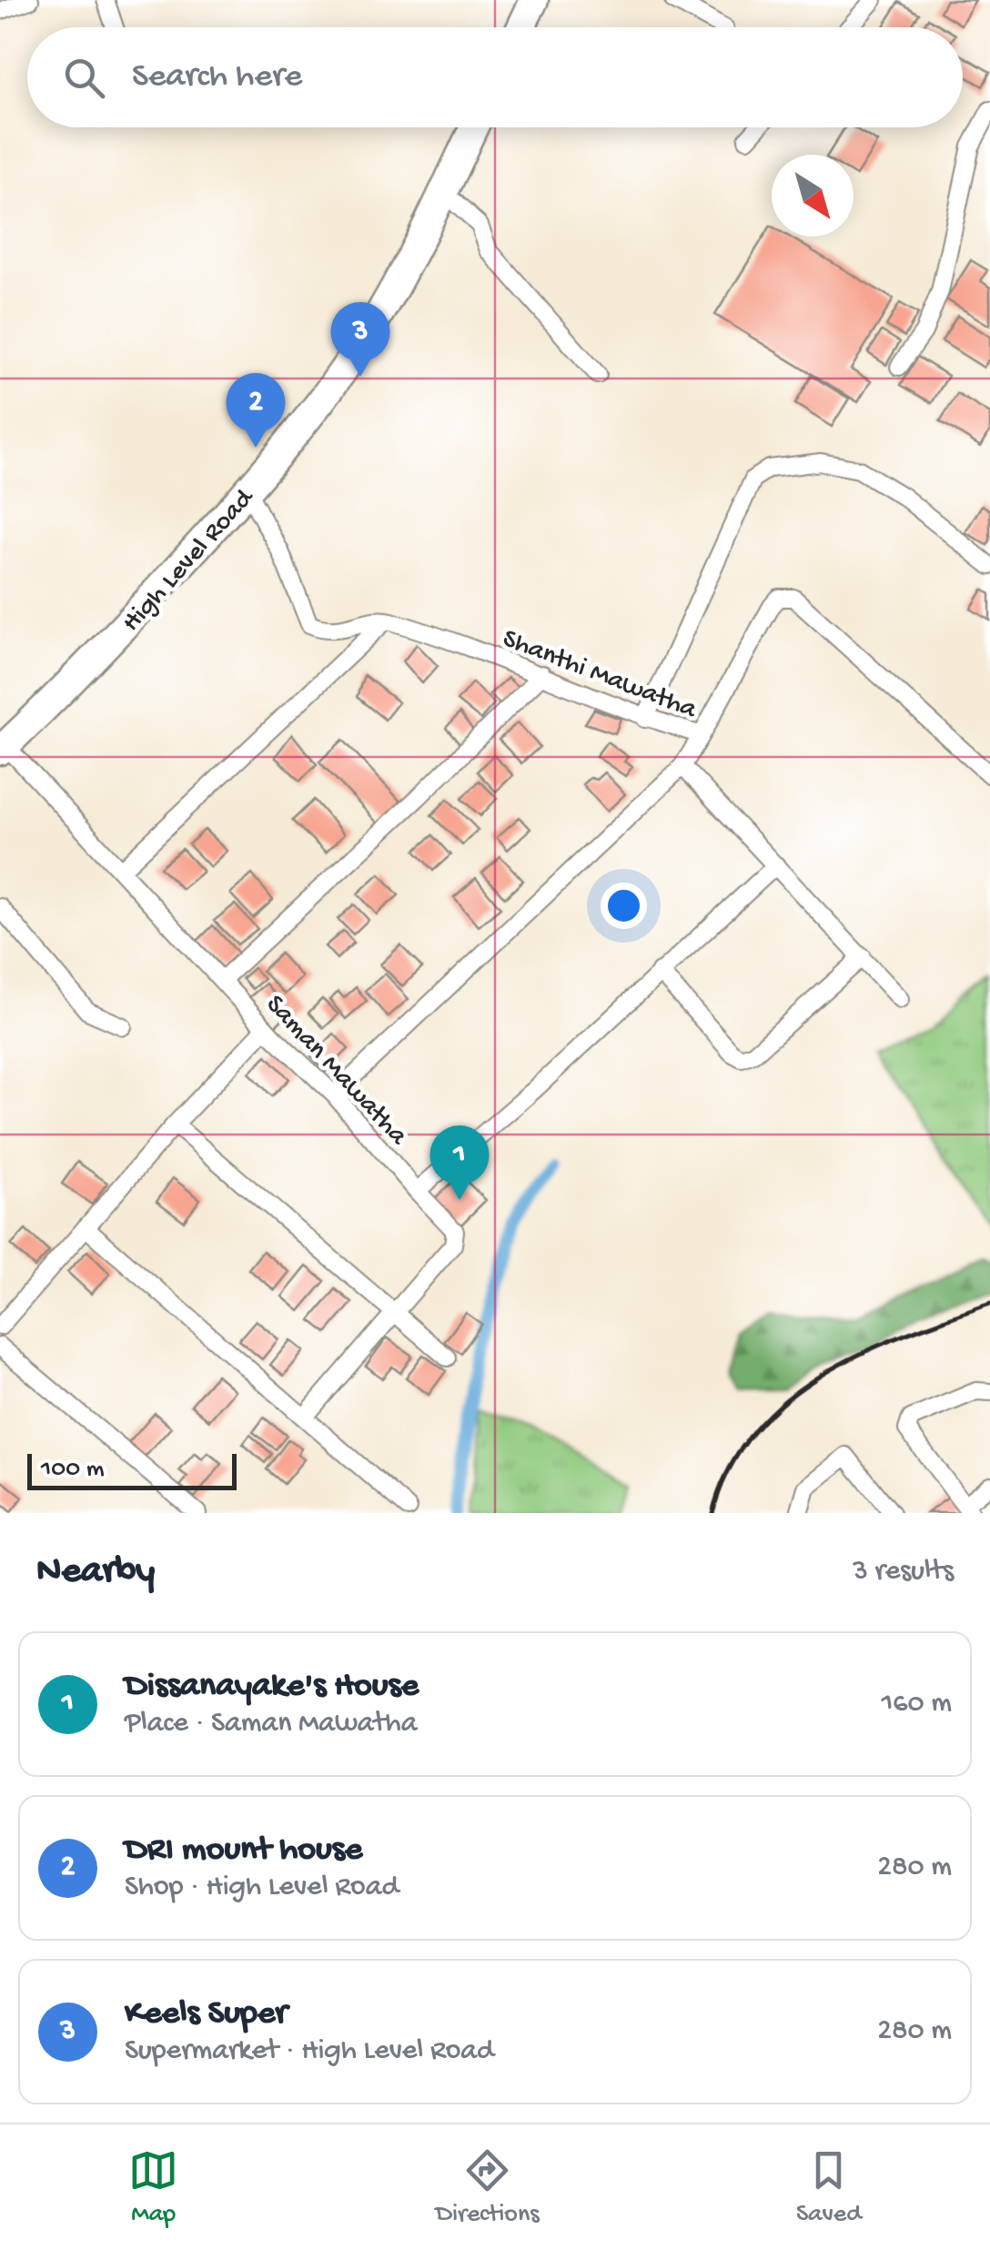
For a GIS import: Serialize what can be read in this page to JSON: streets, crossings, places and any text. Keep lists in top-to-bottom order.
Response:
{
  "streets": {
    "highway": ["High Level Road"],
    "street": ["Shanthi Mawatha", "Saman Mawatha"]
  },
  "crossings": [
    ["High Level Road", "Saman Mawatha"]
  ],
  "scale_bar": "100 m",
  "north": "bottom right",
  "page": {
    "search": "Search here",
    "pins": ["3", "2", "1"],
    "scale": "100 m",
    "heading": ["Nearby", "3 results"],
    "list": [
      {
        "mark": "1",
        "name": "Dissanayake's House",
        "note": "Place · Saman Mawatha",
        "value": "160 m"
      },
      {
        "mark": "2",
        "name": "DRI mount house",
        "note": "Shop · High Level Road",
        "value": "280 m"
      },
      {
        "mark": "3",
        "name": "Keels Super",
        "note": "Supermarket · High Level Road",
        "value": "280 m"
      }
    ],
    "nav": ["Map", "Directions", "Saved"]
  }
}
